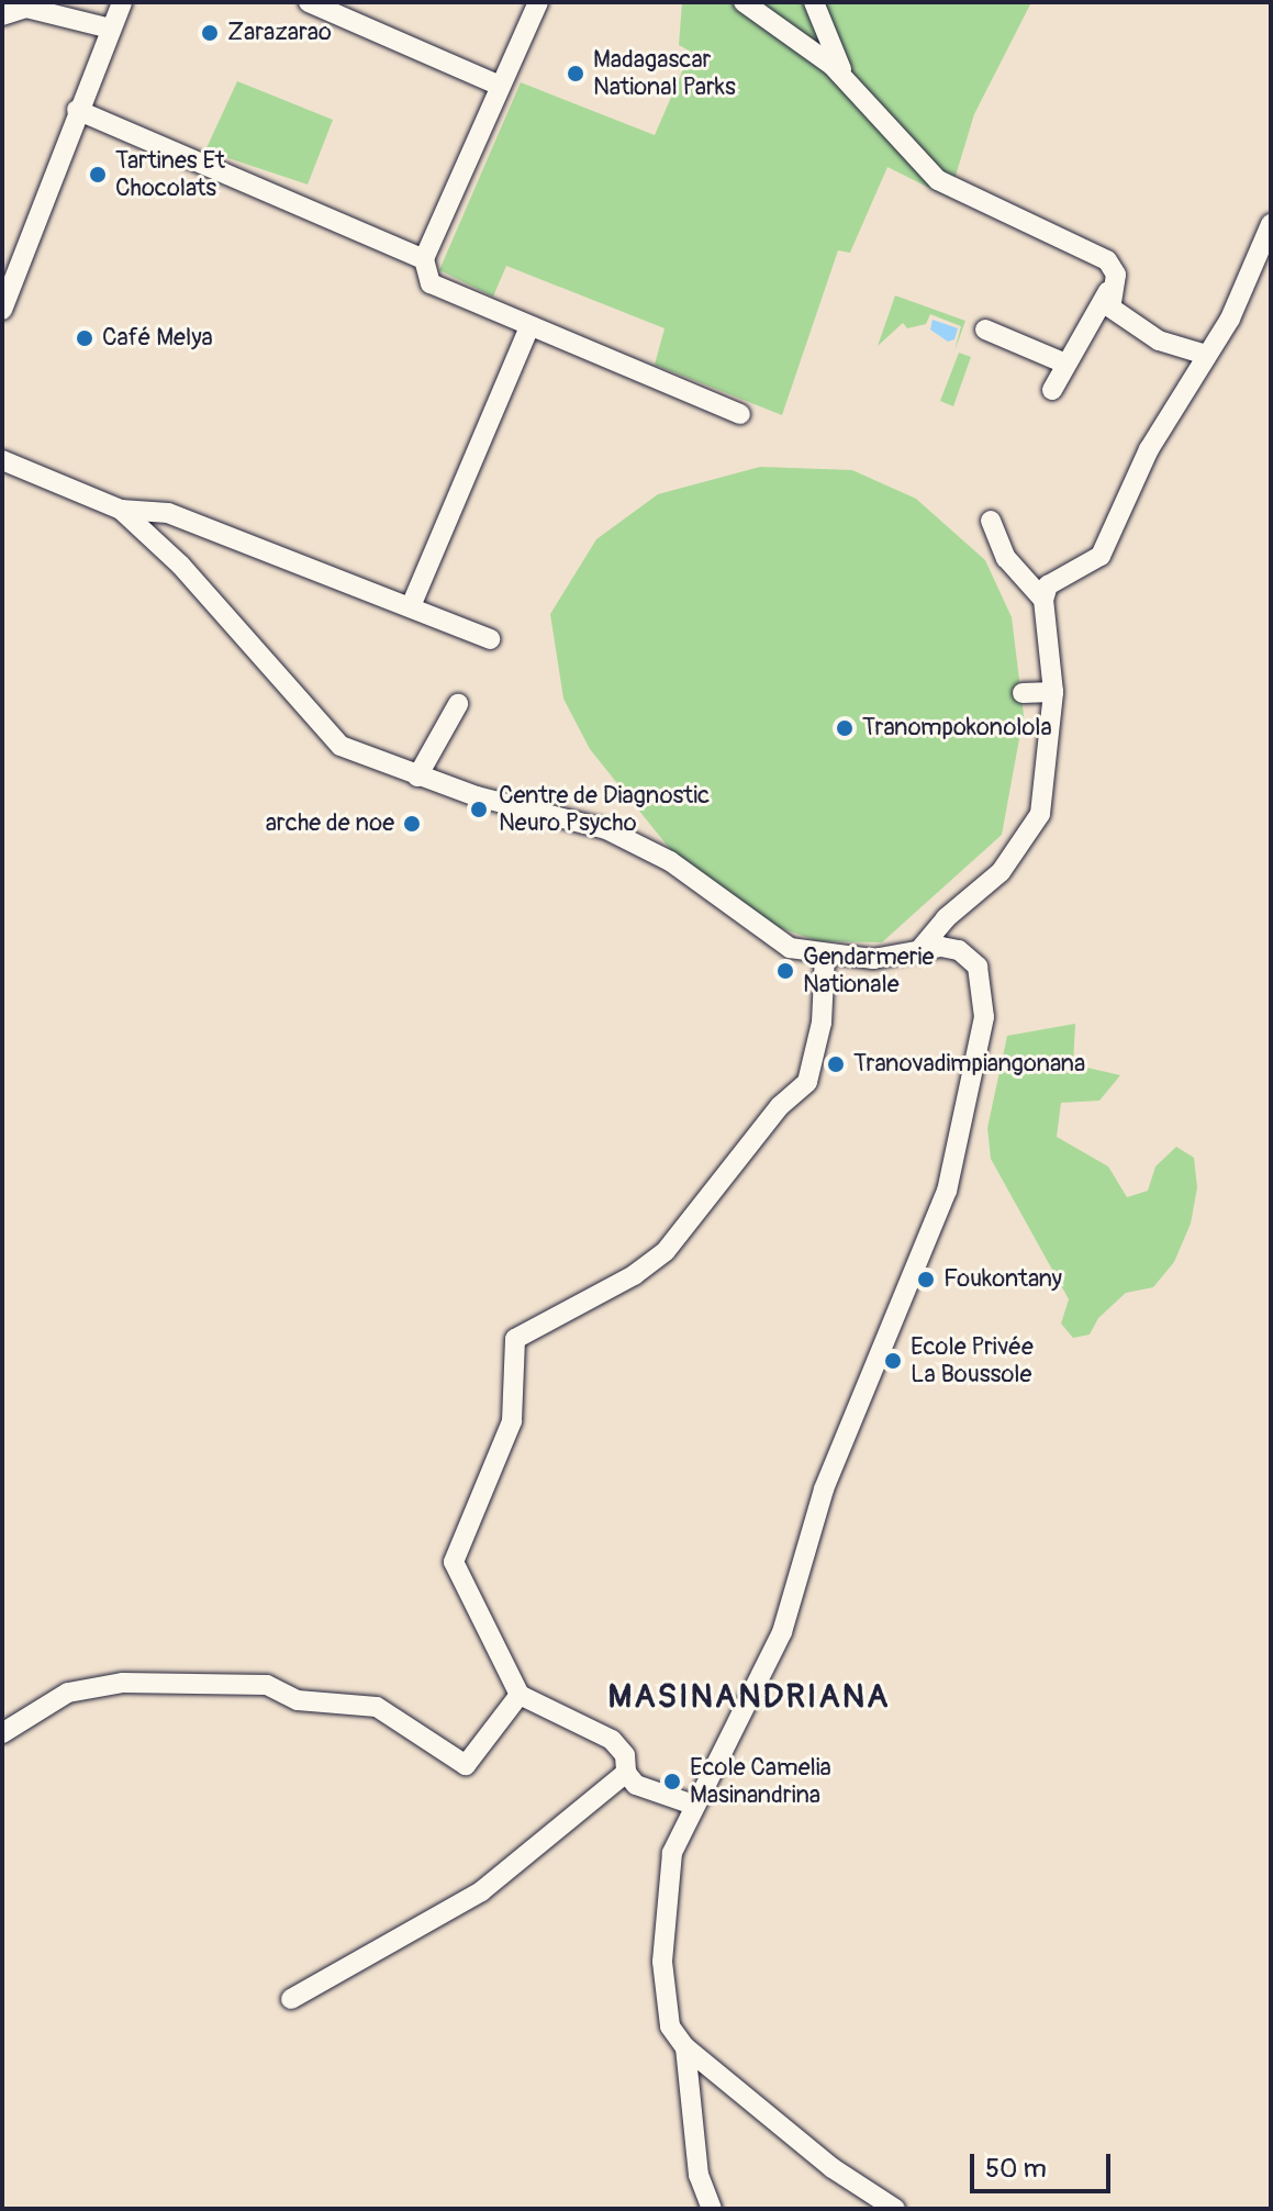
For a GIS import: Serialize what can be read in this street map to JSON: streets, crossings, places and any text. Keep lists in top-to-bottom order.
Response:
{
  "districts": ["MASINANDRIANA"],
  "places": [
    "Zarazarao",
    "Madagascar National Parks",
    "Tartines Et Chocolats",
    "Café Melya",
    "Tranompokonolola",
    "Centre de Diagnostic Neuro Psycho",
    "arche de noe",
    "Gendarmerie Nationale",
    "Tranovadimpiangonana",
    "Foukontany",
    "Ecole Privée La Boussole",
    "Ecole Camelia Masinandrina"
  ],
  "scale_bar": "50 m"
}
